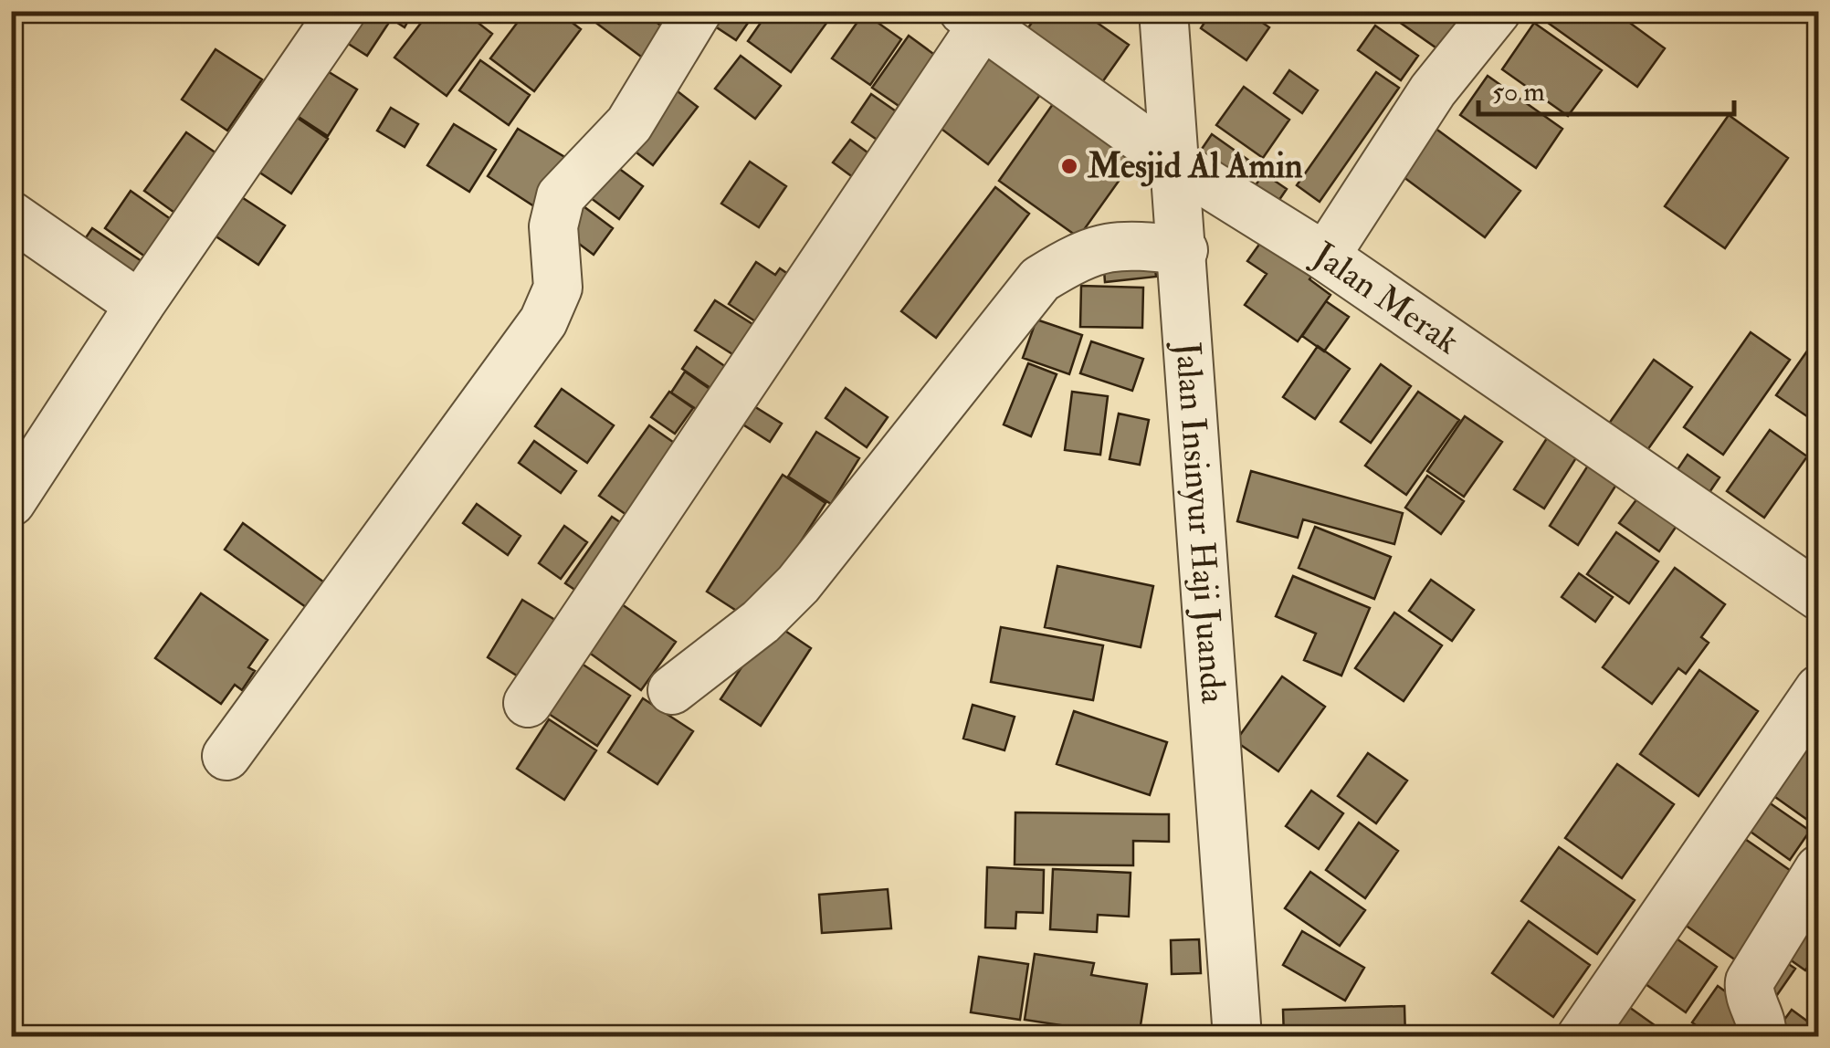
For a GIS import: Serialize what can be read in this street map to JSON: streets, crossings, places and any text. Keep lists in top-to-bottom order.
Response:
{
  "streets": {
    "street": ["Jalan Merak", "Jalan Insinyur Haji Juanda"]
  },
  "crossings": [
    ["Jalan Merak", "Jalan Insinyur Haji Juanda"]
  ],
  "places": ["Mesjid Al Amin"],
  "scale_bar": "50 m"
}
